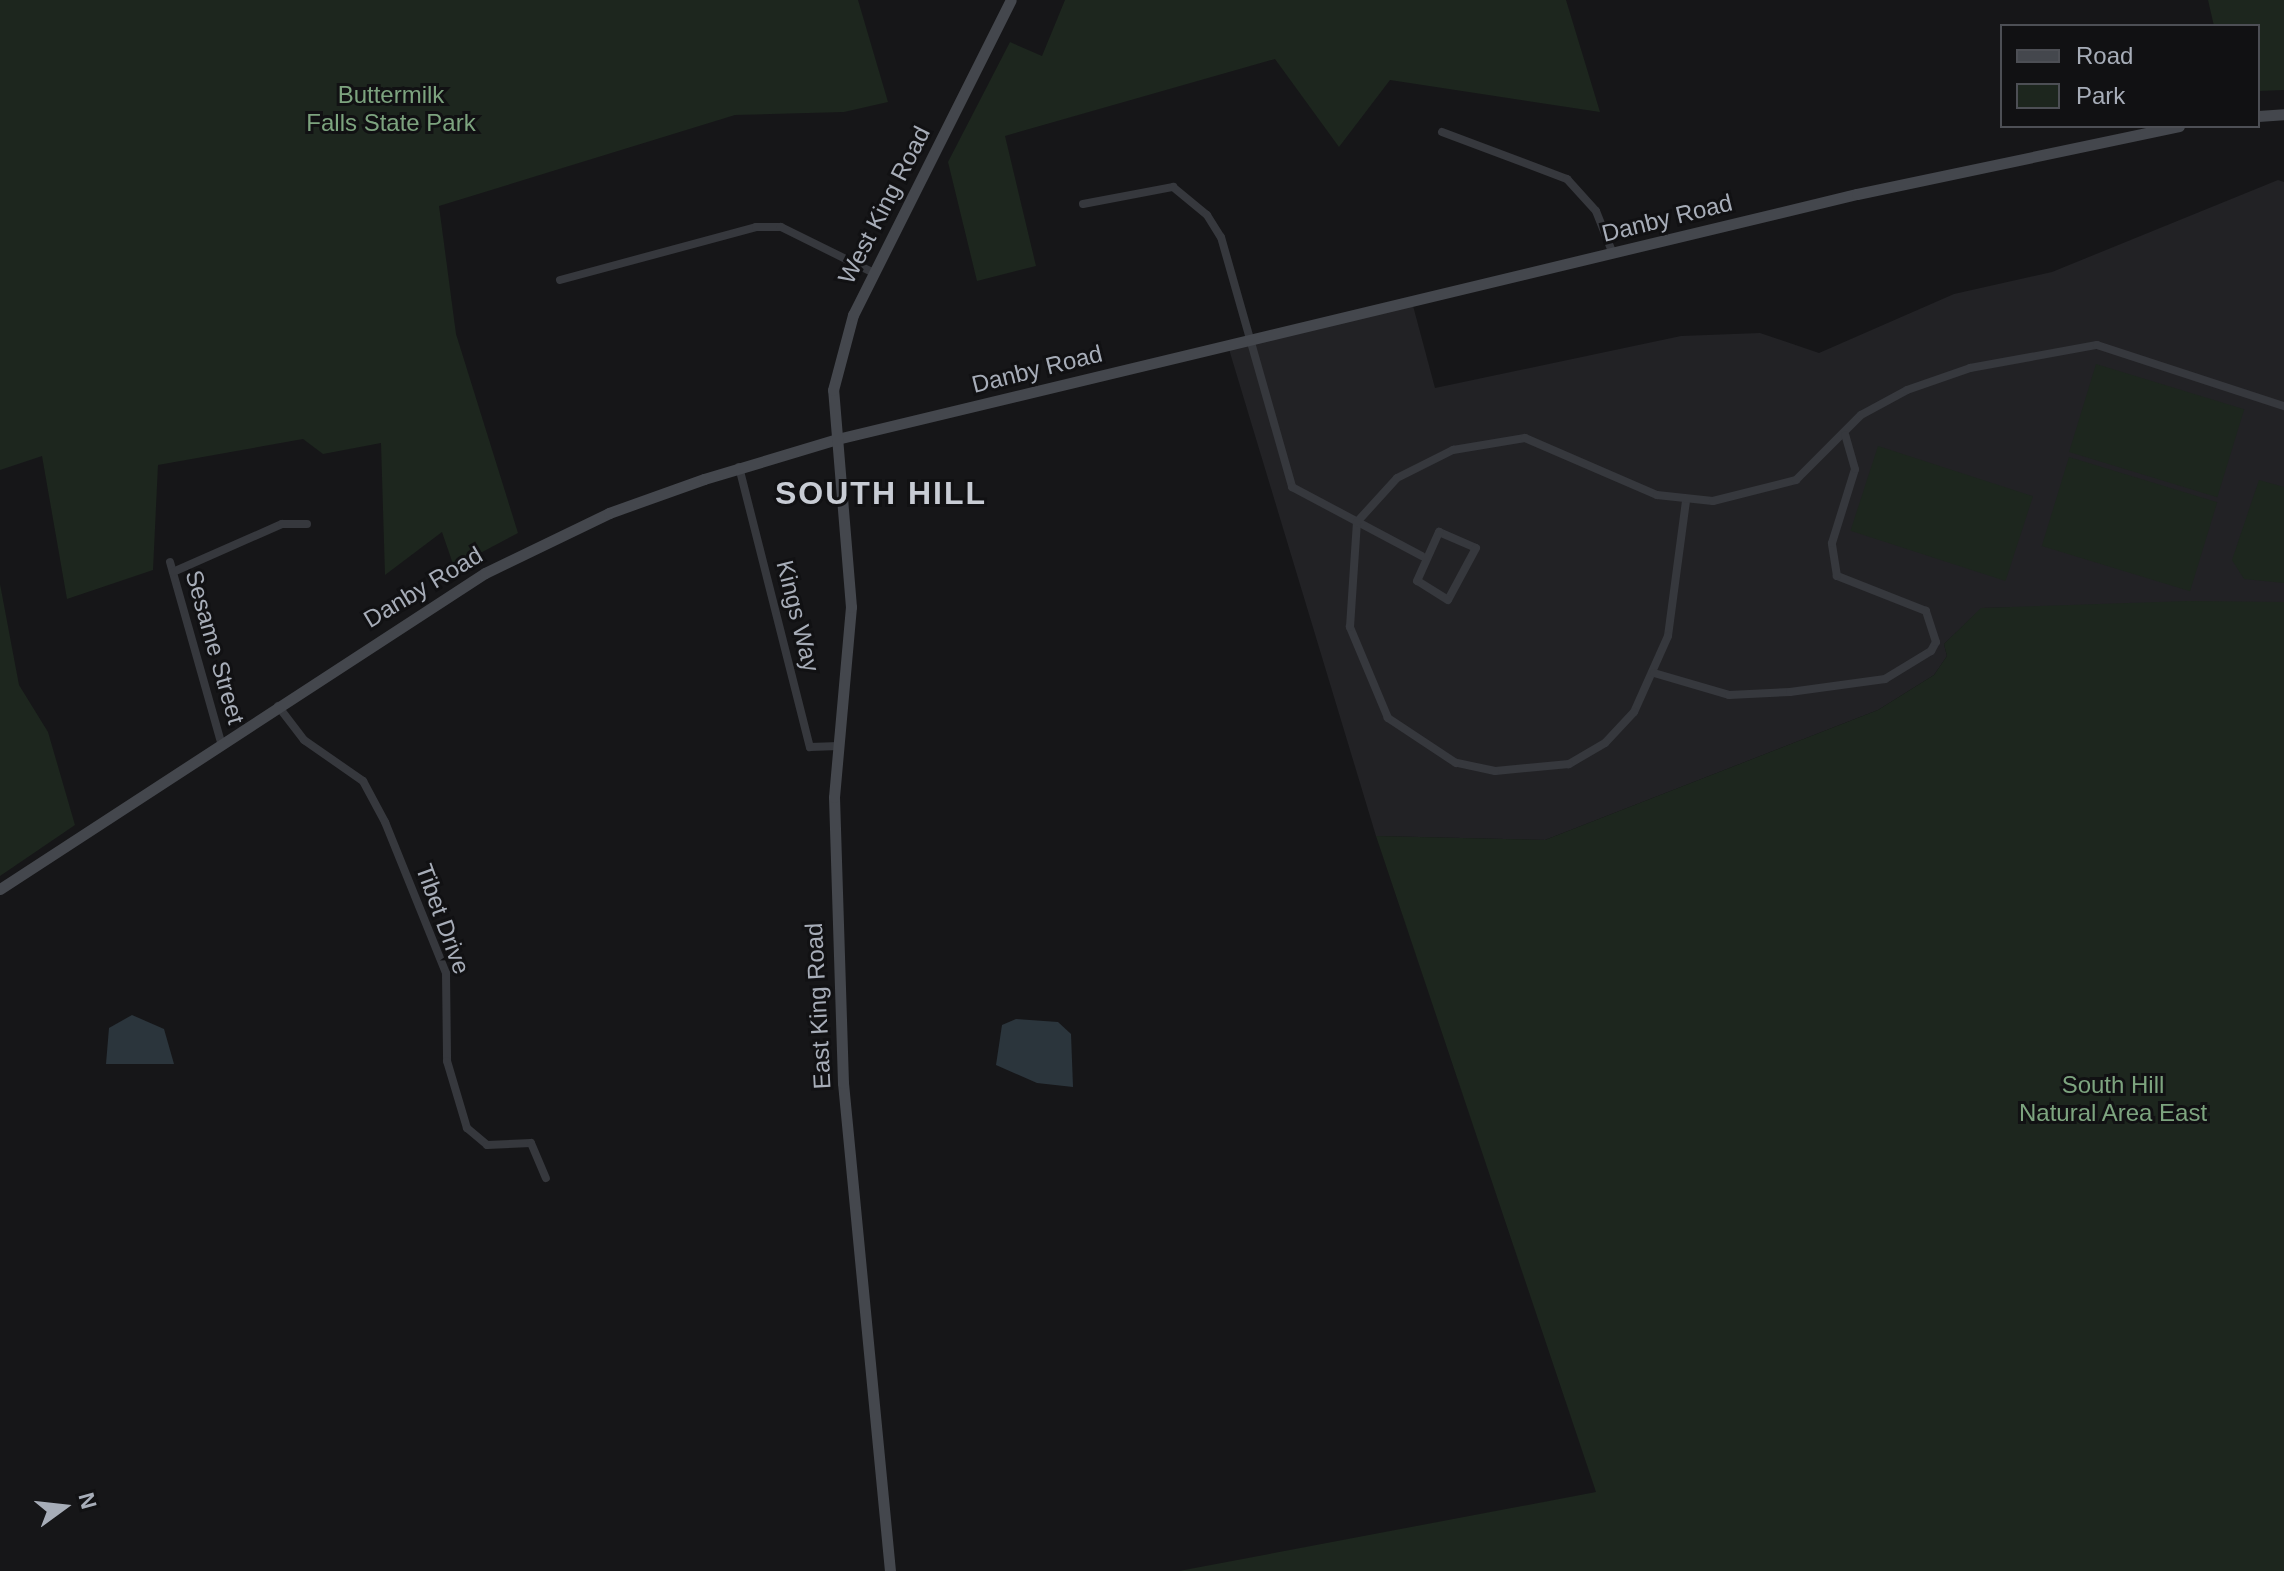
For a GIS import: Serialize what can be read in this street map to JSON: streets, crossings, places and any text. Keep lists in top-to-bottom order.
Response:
{
  "streets": {
    "main road": ["West King Road", "Danby Road", "East King Road"],
    "street": ["Kings Way", "Sesame Street", "Tibet Drive"]
  },
  "crossings": [
    ["West King Road", "Danby Road"],
    ["West King Road", "East King Road"],
    ["Danby Road", "Kings Way"],
    ["Danby Road", "Sesame Street"],
    ["Danby Road", "Tibet Drive"],
    ["Danby Road", "East King Road"],
    ["Kings Way", "East King Road"]
  ],
  "districts": ["SOUTH HILL"],
  "parks": ["Buttermilk Falls State Park", "South Hill Natural Area East"],
  "legend": ["Road", "Park"],
  "north": "right"
}
